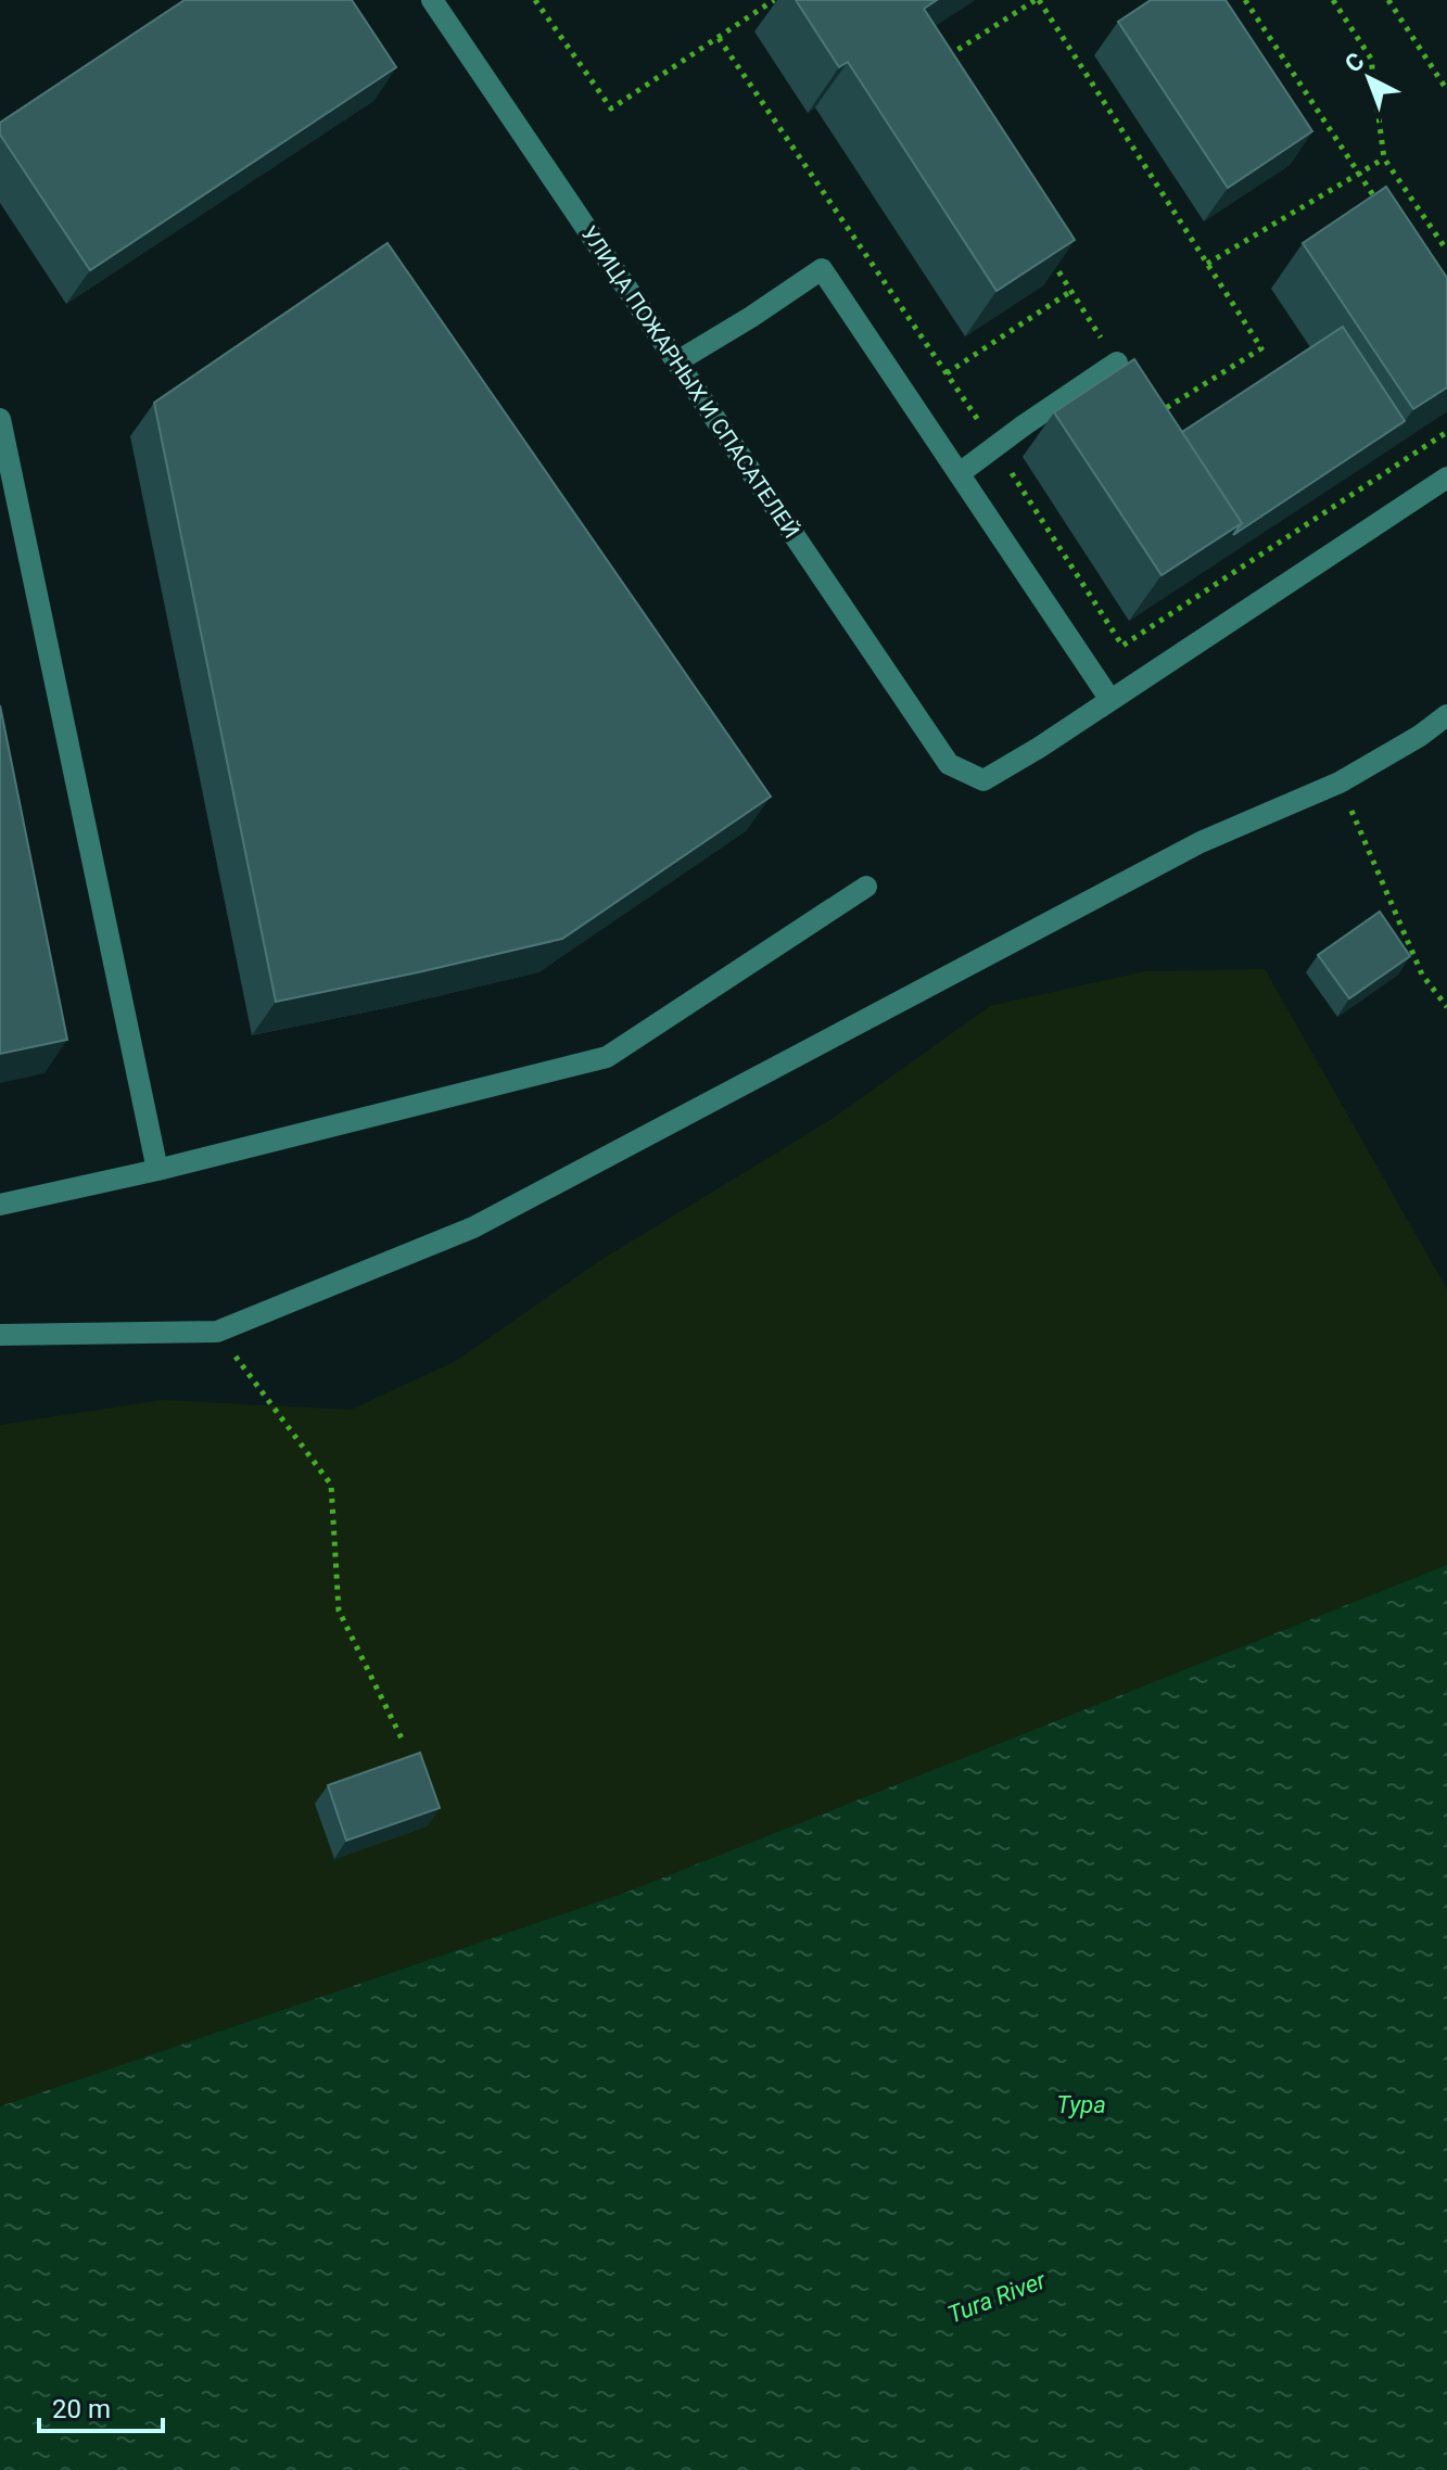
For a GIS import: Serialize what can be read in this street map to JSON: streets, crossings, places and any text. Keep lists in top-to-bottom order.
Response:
{
  "streets": {
    "street": ["УЛИЦА ПОЖАРНЫХ И СПАСАТЕЛЕЙ"]
  },
  "water": ["Тура", "Tura River"],
  "scale_bar": "20 m",
  "north": "top left"
}
